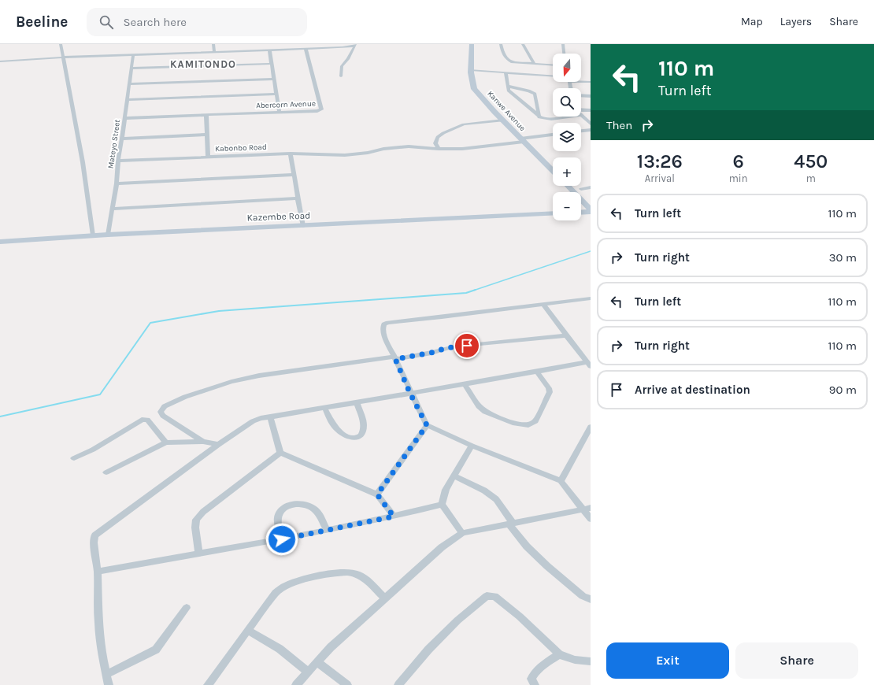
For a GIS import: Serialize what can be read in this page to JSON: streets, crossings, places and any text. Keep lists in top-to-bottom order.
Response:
{
  "streets": {
    "main road": ["Kanwe Avenue", "Kazembe Road"],
    "street": ["Abercorn Avenue", "Mateyo Street", "Kabonbo Road"]
  },
  "crossings": [
    ["Abercorn Avenue", "Mateyo Street"],
    ["Kanwe Avenue", "Kabonbo Road"],
    ["Mateyo Street", "Kabonbo Road"],
    ["Mateyo Street", "Kazembe Road"]
  ],
  "districts": ["KAMITONDO"],
  "north": "bottom",
  "page": {
    "header": "Beeline",
    "search": "Search here",
    "nav": ["Map", "Layers", "Share"],
    "turn": ["110 m", "Turn left"],
    "map_buttons": ["+", "−"],
    "then": "Then",
    "eta": [
      "13:26",
      "Arrival",
      "6",
      "min",
      "450",
      "m"
    ],
    "list": [
      {
        "name": "Turn left",
        "value": "110 m"
      },
      {
        "name": "Turn right",
        "value": "30 m"
      },
      {
        "name": "Turn left",
        "value": "110 m"
      },
      {
        "name": "Turn right",
        "value": "110 m"
      },
      {
        "name": "Arrive at destination",
        "value": "90 m"
      }
    ],
    "buttons": ["Exit", "Share"]
  }
}
